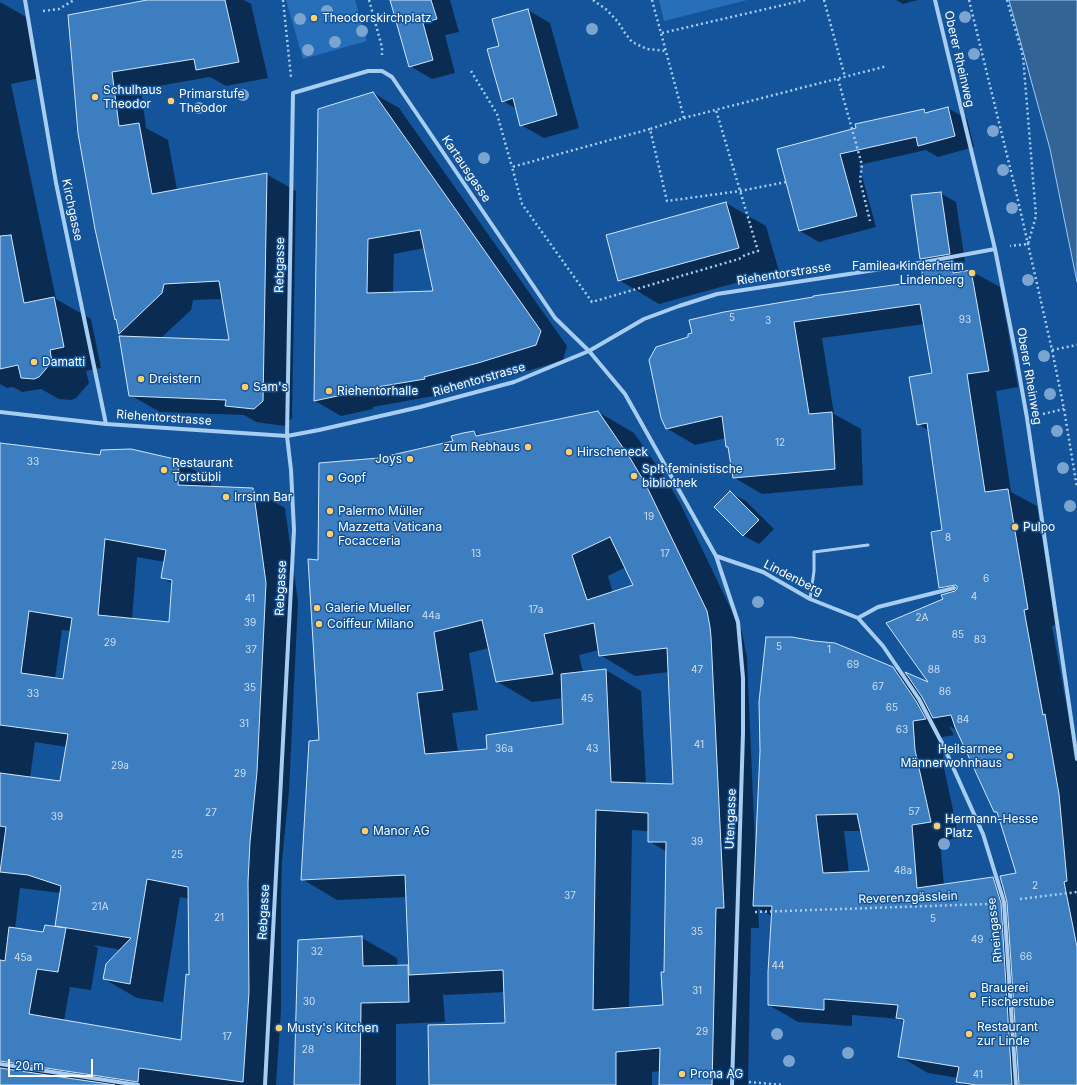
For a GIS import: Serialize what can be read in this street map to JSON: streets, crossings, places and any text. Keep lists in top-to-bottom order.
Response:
{
  "streets": {
    "street": [
      "Oberer Rheinweg",
      "Kartausgasse",
      "Kirchgasse",
      "Rebgasse",
      "Riehentorstrasse",
      "Lindenberg",
      "Utengasse",
      "Rheingasse"
    ],
    "path": ["Reverenzgässlein"]
  },
  "crossings": [
    ["Oberer Rheinweg", "Riehentorstrasse"],
    ["Kartausgasse", "Riehentorstrasse"],
    ["Kirchgasse", "Riehentorstrasse"],
    ["Rebgasse", "Riehentorstrasse"],
    ["Lindenberg", "Utengasse"],
    ["Lindenberg", "Rheingasse"],
    ["Utengasse", "Reverenzgässlein"],
    ["Reverenzgässlein", "Rheingasse"]
  ],
  "places": [
    "Theodorskirchplatz",
    "Schulhaus Theodor",
    "Primarstufe Theodor",
    "Familea Kinderheim Lindenberg",
    "Damatti",
    "Dreistern",
    "Sam's",
    "Riehentorhalle",
    "zum Rebhaus",
    "Hirscheneck",
    "Joys",
    "Restaurant Torstübli",
    "Sp!t feministische bibliothek",
    "Gopf",
    "Irrsinn Bar",
    "Palermo Müller",
    "Pulpo",
    "Mazzetta Vaticana Focacceria",
    "Galerie Mueller",
    "Coiffeur Milano",
    "Heilsarmee Männerwohnhaus",
    "Hermann-Hesse Platz",
    "Manor AG",
    "Brauerei Fischerstube",
    "Musty's Kitchen",
    "Restaurant zur Linde",
    "Prona AG"
  ],
  "house_numbers": [
    "5",
    "93",
    "3",
    "12",
    "33",
    "19",
    "8",
    "13",
    "17",
    "6",
    "4",
    "41",
    "17a",
    "44a",
    "2A",
    "39",
    "85",
    "83",
    "29",
    "5",
    "37",
    "1",
    "69",
    "47",
    "88",
    "67",
    "35",
    "86",
    "33",
    "45",
    "65",
    "84",
    "31",
    "63",
    "41",
    "36a",
    "43",
    "29a",
    "29",
    "57",
    "27",
    "39",
    "39",
    "25",
    "48a",
    "2",
    "37",
    "21A",
    "21",
    "5",
    "35",
    "49",
    "32",
    "66",
    "45a",
    "44",
    "31",
    "30",
    "29",
    "17",
    "28",
    "41"
  ],
  "scale_bar": "20 m"
}
